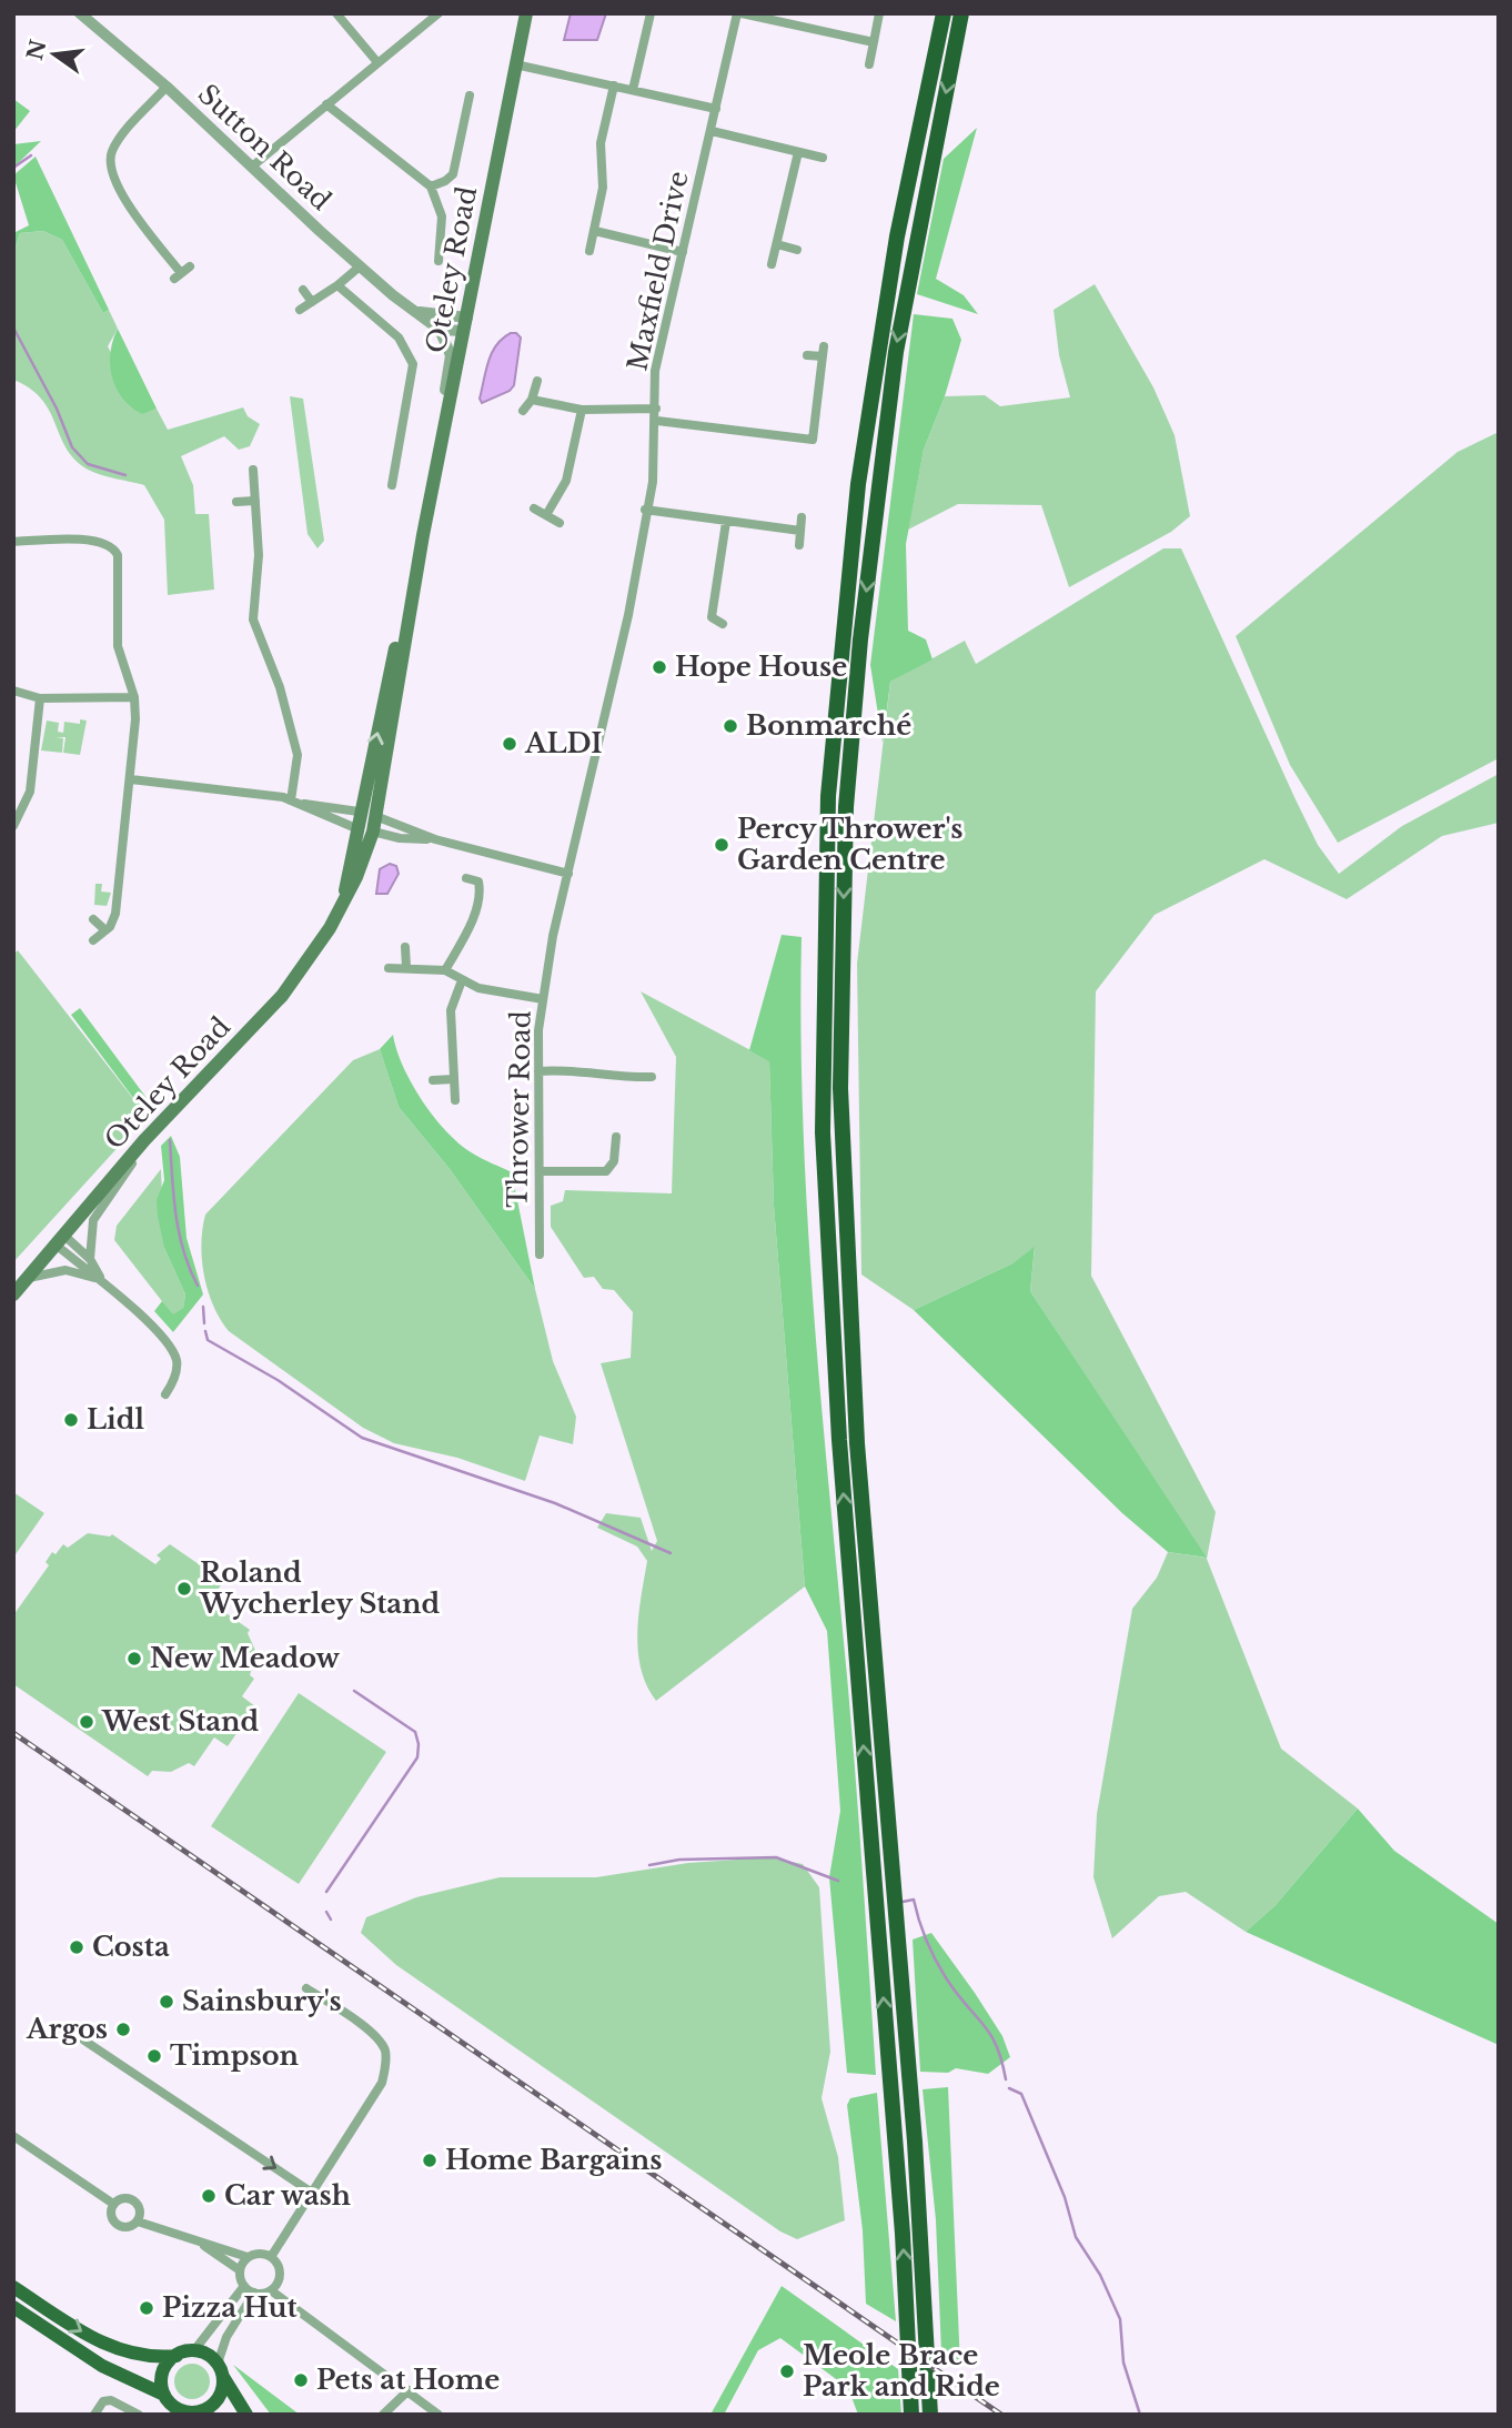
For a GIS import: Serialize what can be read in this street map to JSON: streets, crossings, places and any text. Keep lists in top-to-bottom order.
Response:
{
  "streets": {
    "main road": ["Oteley Road"],
    "street": ["Sutton Road", "Maxfield Drive", "Thrower Road"]
  },
  "crossings": [
    ["Maxfield Drive", "Thrower Road"]
  ],
  "places": [
    "Hope House",
    "Bonmarché",
    "ALDI",
    "Percy Thrower's Garden Centre",
    "Lidl",
    "Roland Wycherley Stand",
    "New Meadow",
    "West Stand",
    "Costa",
    "Sainsbury's",
    "Argos",
    "Timpson",
    "Home Bargains",
    "Car wash",
    "Pizza Hut",
    "Meole Brace Park and Ride",
    "Pets at Home"
  ],
  "north": "left"
}
